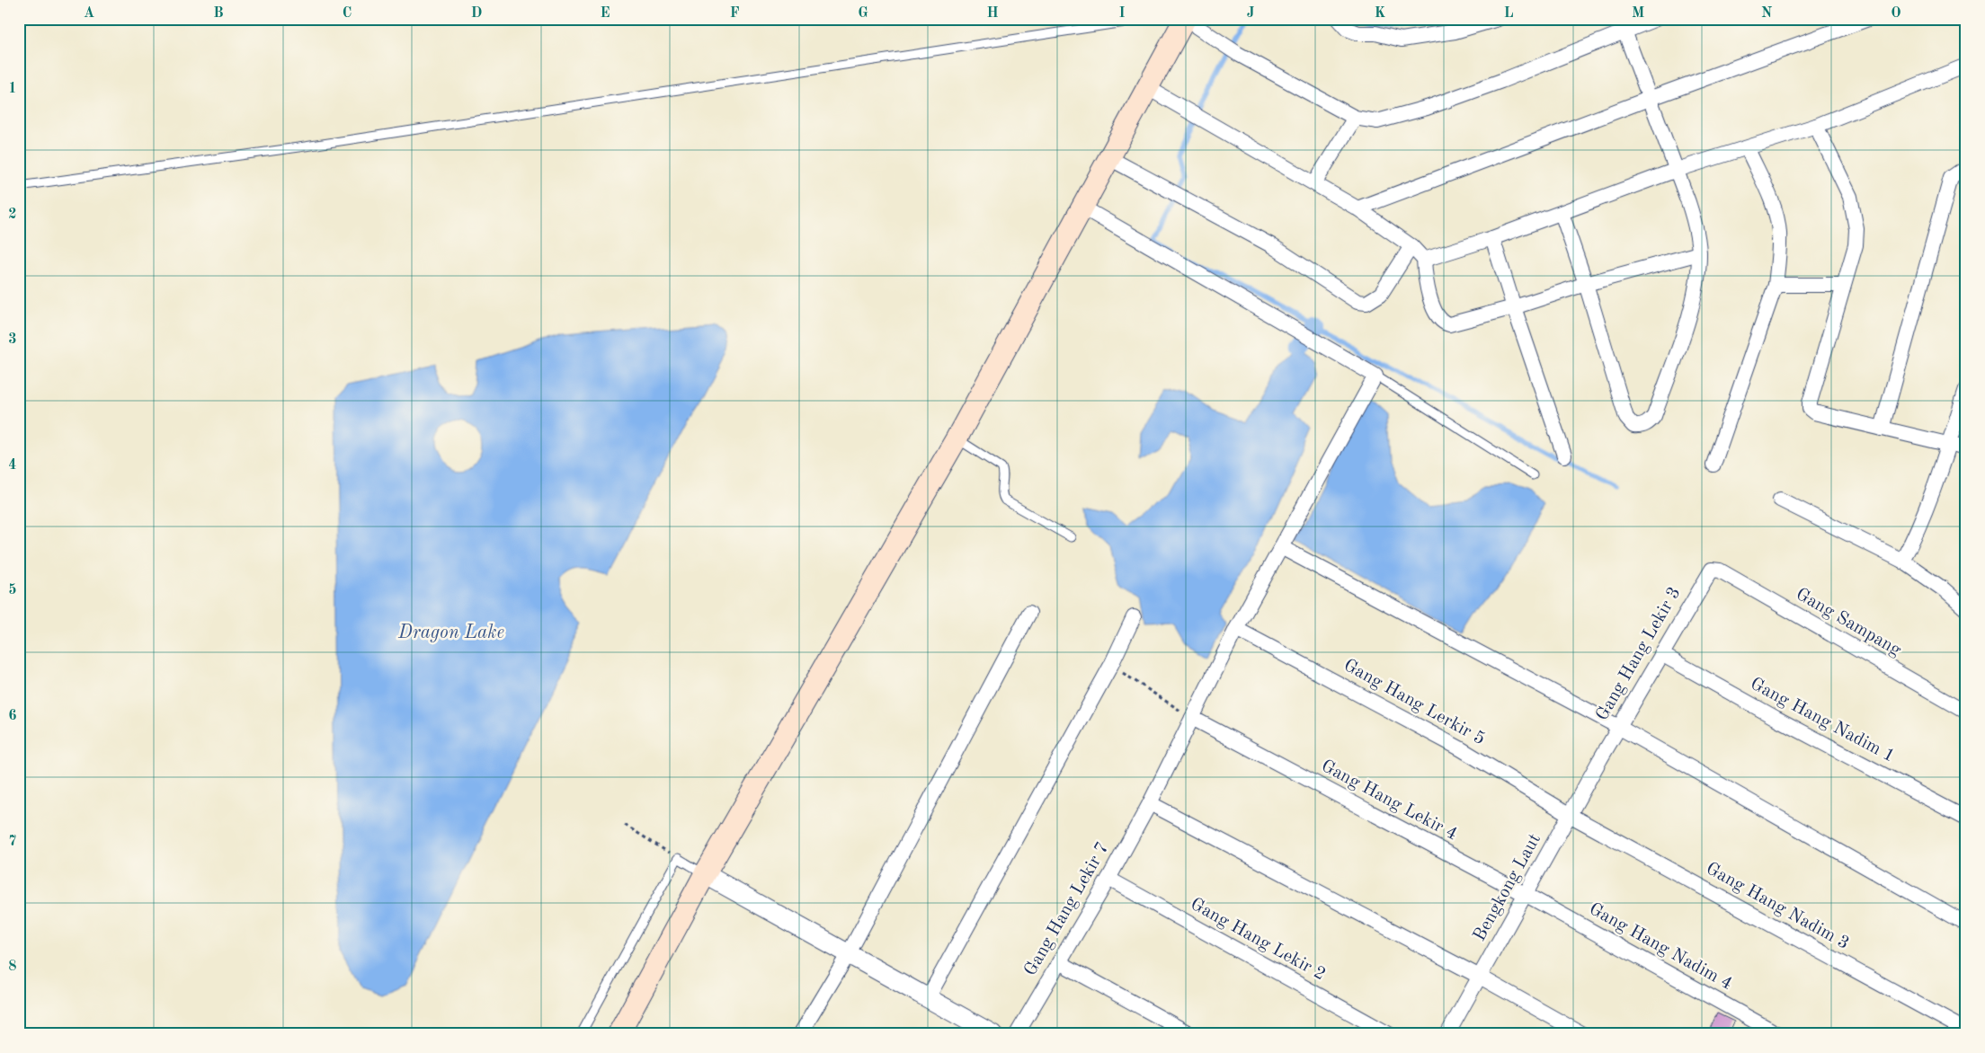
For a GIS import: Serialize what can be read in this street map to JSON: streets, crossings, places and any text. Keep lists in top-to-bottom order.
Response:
{
  "streets": {
    "street": [
      "Gang Sampang",
      "Gang Hang Lekir 3",
      "Gang Hang Lerkir 5",
      "Gang Hang Nadim 1",
      "Gang Hang Lekir 4",
      "Bengkong Laut",
      "Gang Hang Nadim 3",
      "Gang Hang Lekir 7",
      "Gang Hang Lekir 2",
      "Gang Hang Nadim 4"
    ]
  },
  "crossings": [
    ["Gang Sampang", "Gang Hang Lekir 3"],
    ["Gang Hang Lekir 3", "Gang Hang Nadim 1"],
    ["Gang Hang Lekir 3", "Bengkong Laut"],
    ["Gang Hang Lerkir 5", "Bengkong Laut"],
    ["Gang Hang Lerkir 5", "Gang Hang Nadim 3"],
    ["Gang Hang Lerkir 5", "Gang Hang Lekir 7"],
    ["Gang Hang Lekir 4", "Bengkong Laut"],
    ["Gang Hang Lekir 4", "Gang Hang Lekir 7"],
    ["Gang Hang Lekir 4", "Gang Hang Nadim 4"],
    ["Bengkong Laut", "Gang Hang Nadim 3"],
    ["Bengkong Laut", "Gang Hang Nadim 4"],
    ["Gang Hang Lekir 7", "Gang Hang Lekir 2"]
  ],
  "water": ["Dragon Lake"],
  "grid": {
    "columns": [
      "A",
      "B",
      "C",
      "D",
      "E",
      "F",
      "G",
      "H",
      "I",
      "J",
      "K",
      "L",
      "M",
      "N",
      "O"
    ],
    "rows": [
      "1",
      "2",
      "3",
      "4",
      "5",
      "6",
      "7",
      "8"
    ]
  }
}
